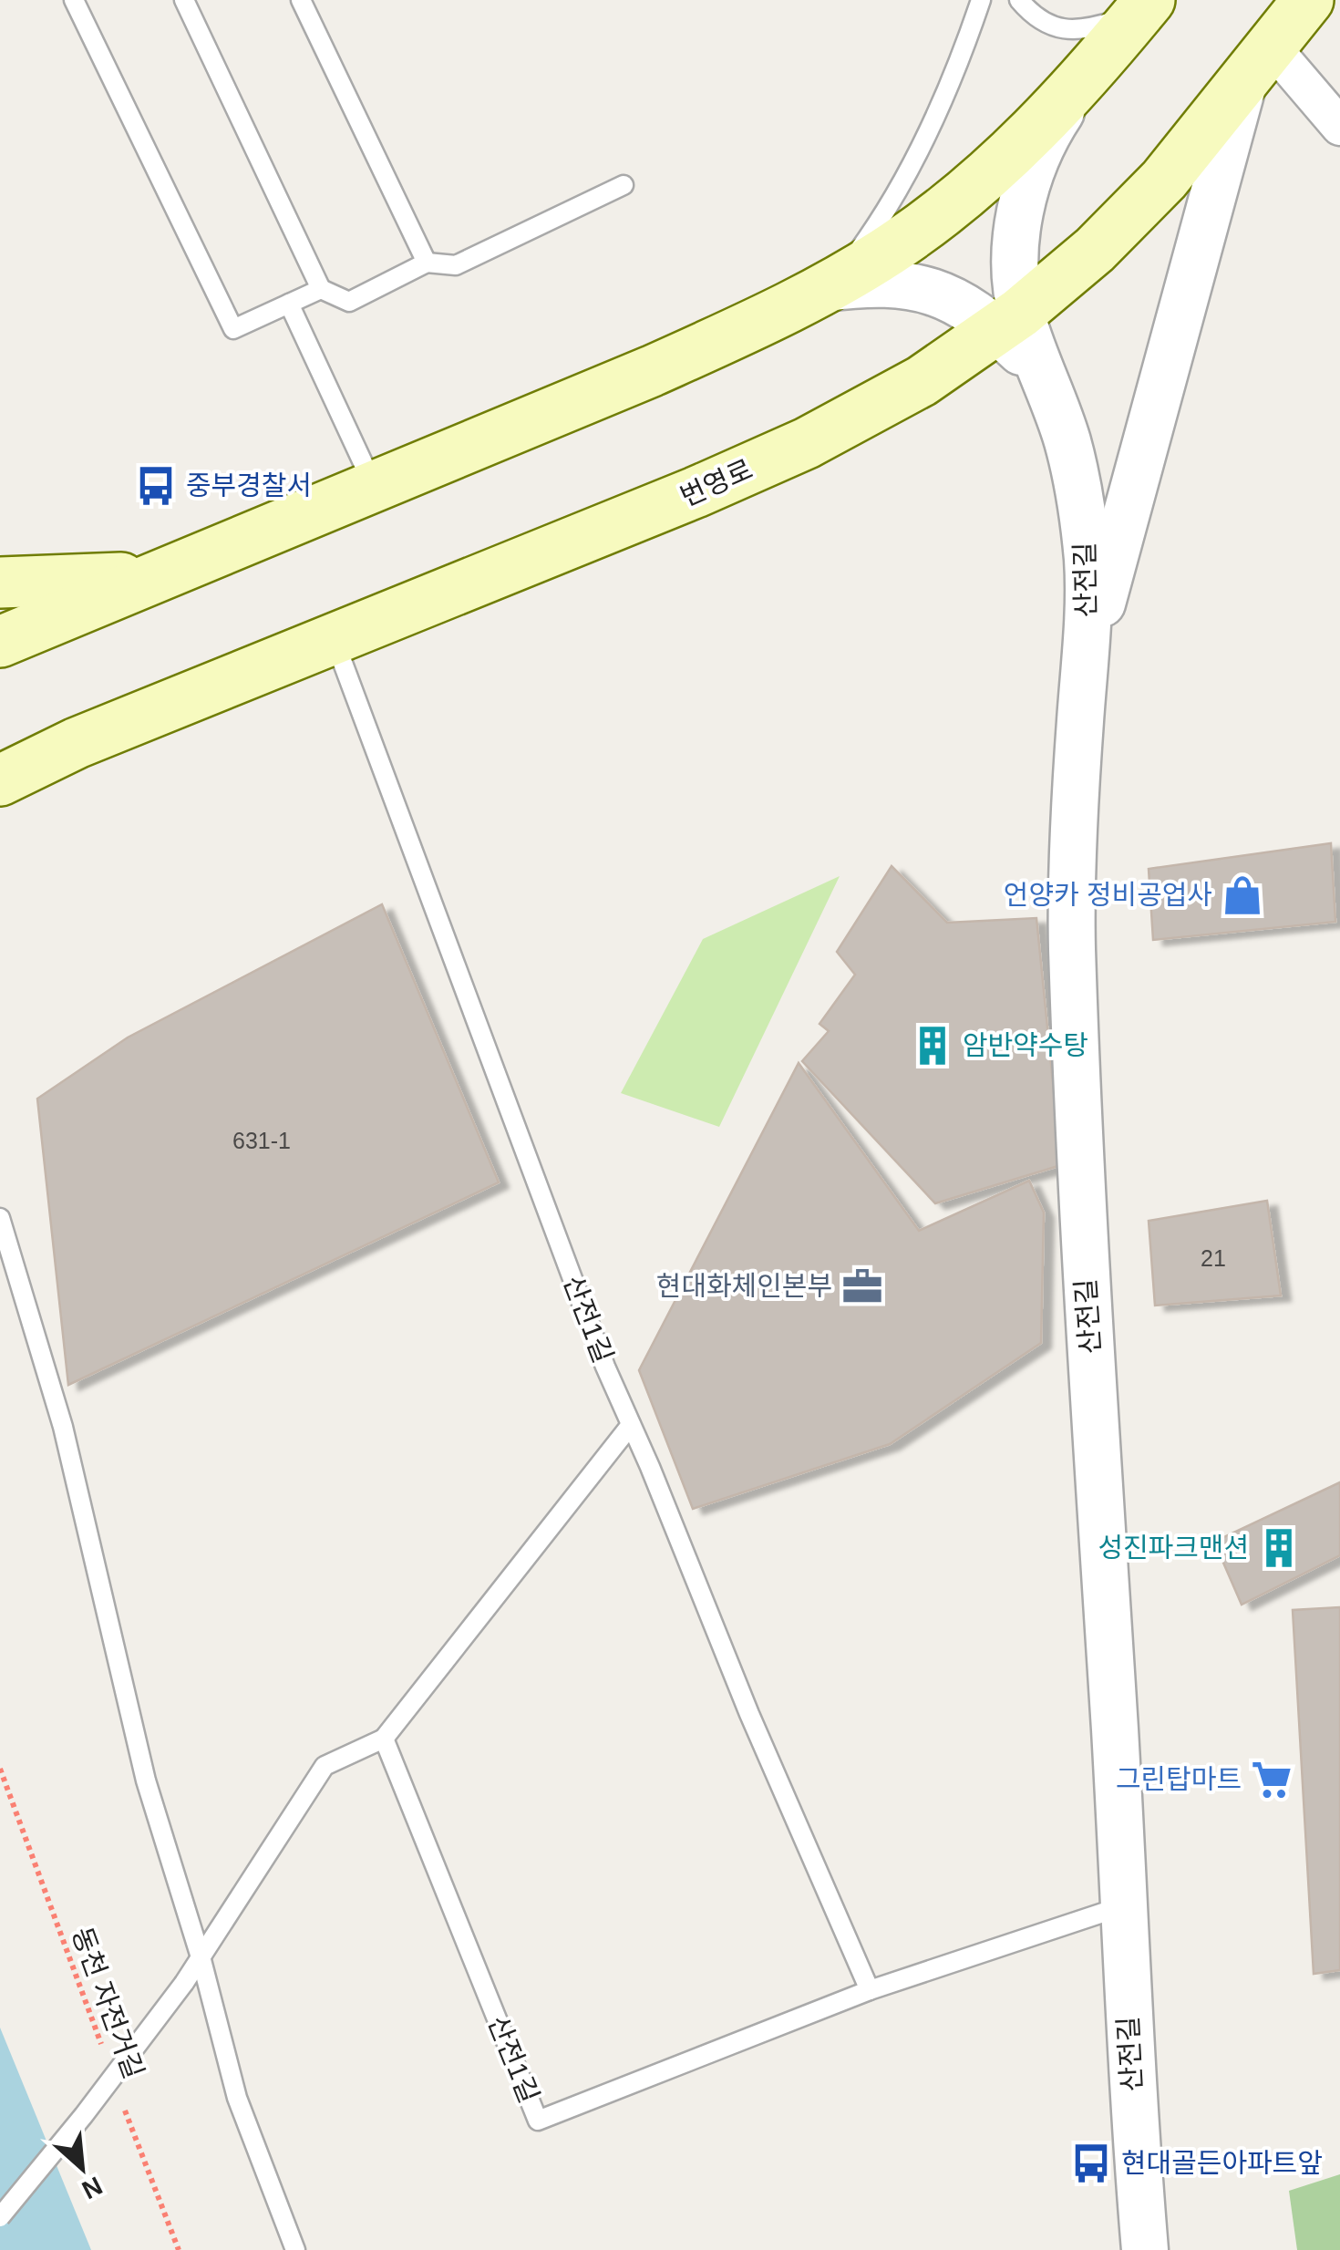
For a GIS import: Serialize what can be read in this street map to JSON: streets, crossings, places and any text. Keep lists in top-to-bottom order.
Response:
{
  "streets": {
    "main road": ["번영로"],
    "street": ["산전길"],
    "lane": ["산전1길"],
    "path": ["동천 자전거길"]
  },
  "crossings": [
    ["번영로", "산전길"],
    ["번영로", "산전1길"],
    ["산전길", "산전1길"]
  ],
  "places": {
    "bus stop": ["중부경찰서", "현대골든아파트앞"],
    "shop": ["언양카 정비공업사"],
    "building": ["암반약수탕", "성진파크맨션"],
    "office": ["현대화체인본부"],
    "supermarket": ["그린탑마트"]
  },
  "house_numbers": ["631-1", "21"],
  "north": "bottom right"
}
